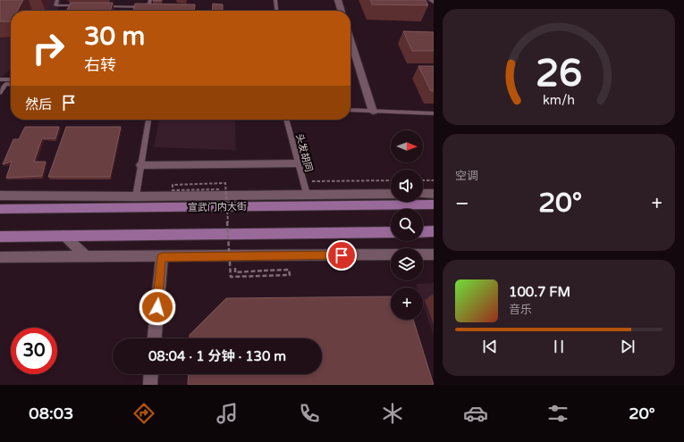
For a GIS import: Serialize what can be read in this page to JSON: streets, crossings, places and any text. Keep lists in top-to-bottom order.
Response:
{
  "streets": {
    "main road": ["宣武门内大街"],
    "lane": ["头发胡同"]
  },
  "north": "right",
  "page": {
    "turn": ["30 m", "右转"],
    "then": "然后",
    "map_buttons": "+",
    "tile": "空调",
    "heat": ["−", "20°", "+"],
    "song": ["100.7 FM", "音乐"],
    "limit": "30",
    "trip": "08:04 · 1 分钟 · 130 m",
    "tabs": ["08:03", "20°"],
    "gauge": ["26", "km/h"]
  }
}
